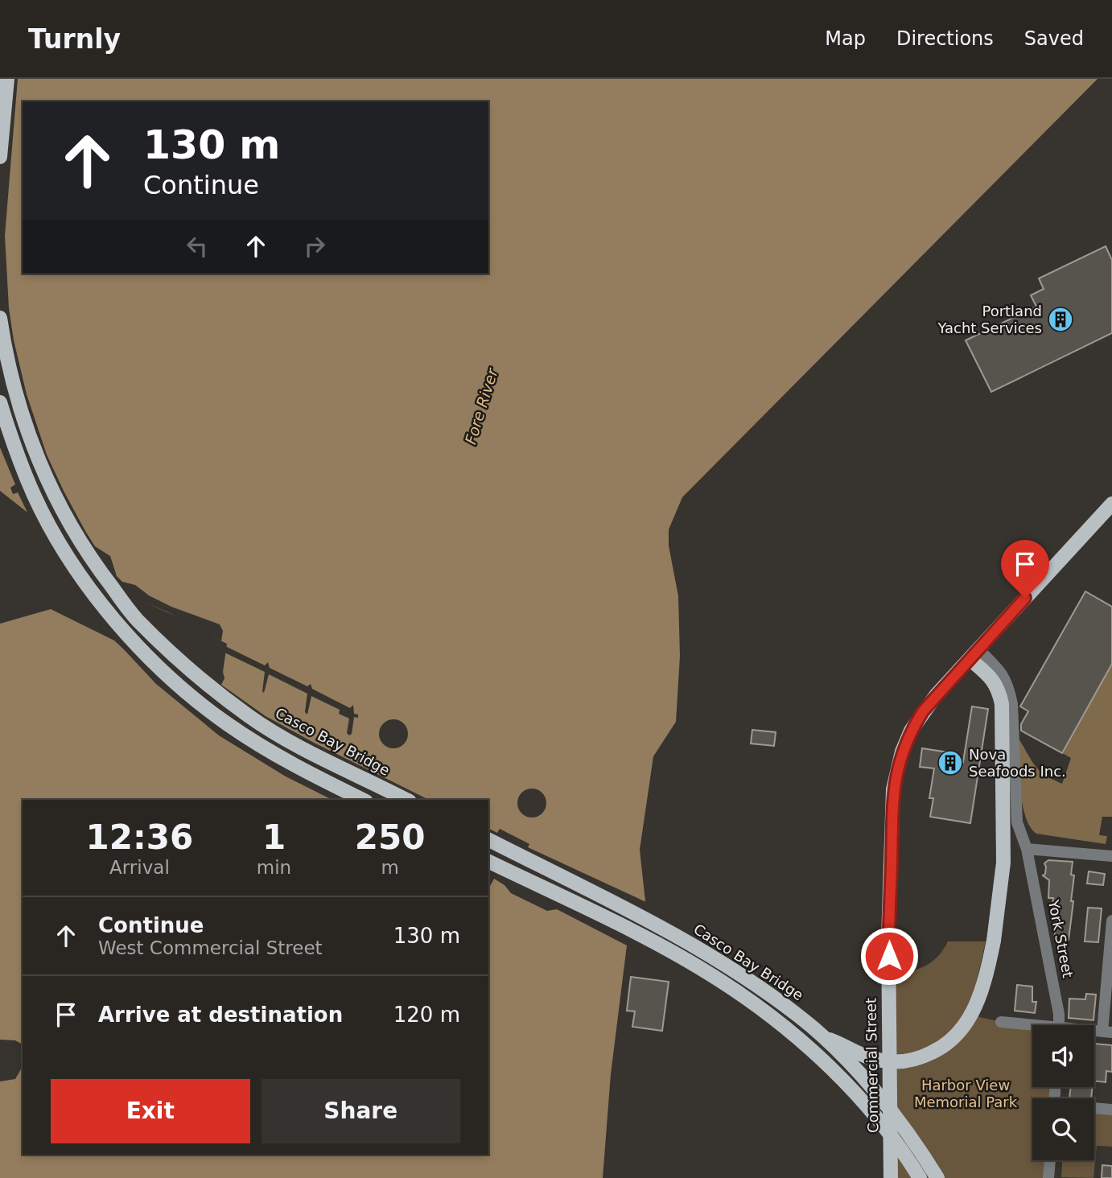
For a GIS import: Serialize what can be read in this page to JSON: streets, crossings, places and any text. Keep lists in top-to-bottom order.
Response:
{
  "streets": {
    "main road": ["Casco Bay Bridge", "Commercial Street"],
    "street": ["York Street"]
  },
  "crossings": [
    ["York Street", "Commercial Street"]
  ],
  "water": ["Fore River"],
  "parks": ["Harbor View Memorial Park"],
  "places": {
    "building": ["Portland Yacht Services", "Nova Seafoods Inc."]
  },
  "page": {
    "header": "Turnly",
    "nav": ["Map", "Directions", "Saved"],
    "turn": ["130 m", "Continue"],
    "eta": [
      "12:36",
      "Arrival",
      "1",
      "min",
      "250",
      "m"
    ],
    "list": [
      {
        "name": "Continue",
        "note": "West Commercial Street",
        "value": "130 m"
      },
      {
        "name": "Arrive at destination",
        "value": "120 m"
      }
    ],
    "buttons": ["Exit", "Share"]
  }
}
